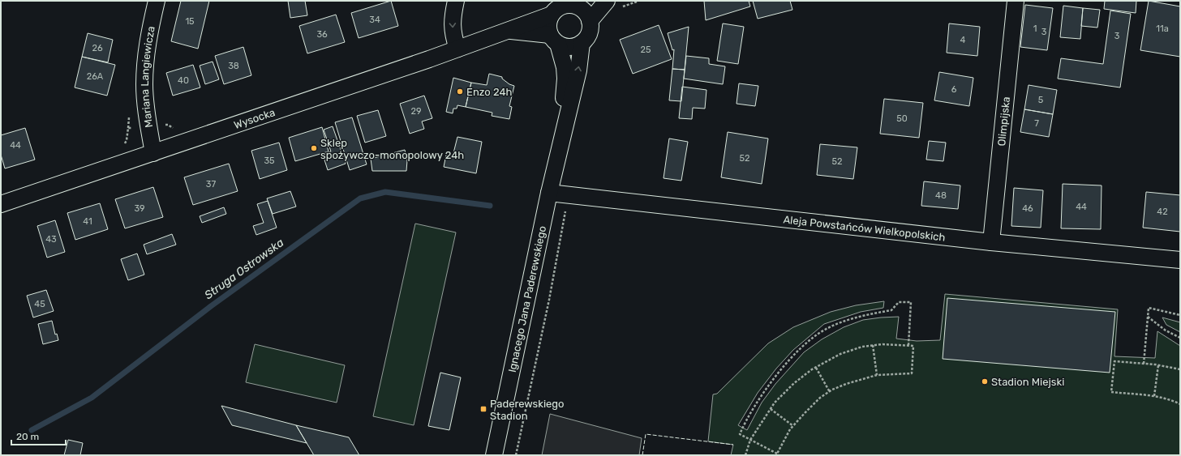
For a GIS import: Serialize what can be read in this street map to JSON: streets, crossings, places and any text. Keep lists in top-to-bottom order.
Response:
{
  "streets": {
    "street": [
      "Mariana Langiewicza",
      "Wysocka",
      "Olimpijska",
      "Aleja Powstańców Wielkopolskich",
      "Ignacego Jana Paderewskiego"
    ]
  },
  "crossings": [
    ["Mariana Langiewicza", "Wysocka"],
    ["Wysocka", "Ignacego Jana Paderewskiego"],
    ["Olimpijska", "Aleja Powstańców Wielkopolskich"],
    ["Aleja Powstańców Wielkopolskich", "Ignacego Jana Paderewskiego"]
  ],
  "water": ["Struga Ostrowska"],
  "places": {
    "other": ["Enzo 24h", "Sklep spożywczo-monopolowy 24h", "Stadion Miejski"],
    "transit": ["Paderewskiego Stadion"]
  },
  "house_numbers": [
    "34",
    "15",
    "1",
    "11a",
    "3",
    "36",
    "3",
    "4",
    "26",
    "25",
    "38",
    "26A",
    "40",
    "6",
    "5",
    "29",
    "50",
    "7",
    "44",
    "52",
    "35",
    "52",
    "37",
    "48",
    "44",
    "39",
    "46",
    "42",
    "41",
    "43",
    "45"
  ],
  "scale_bar": "20 m"
}
